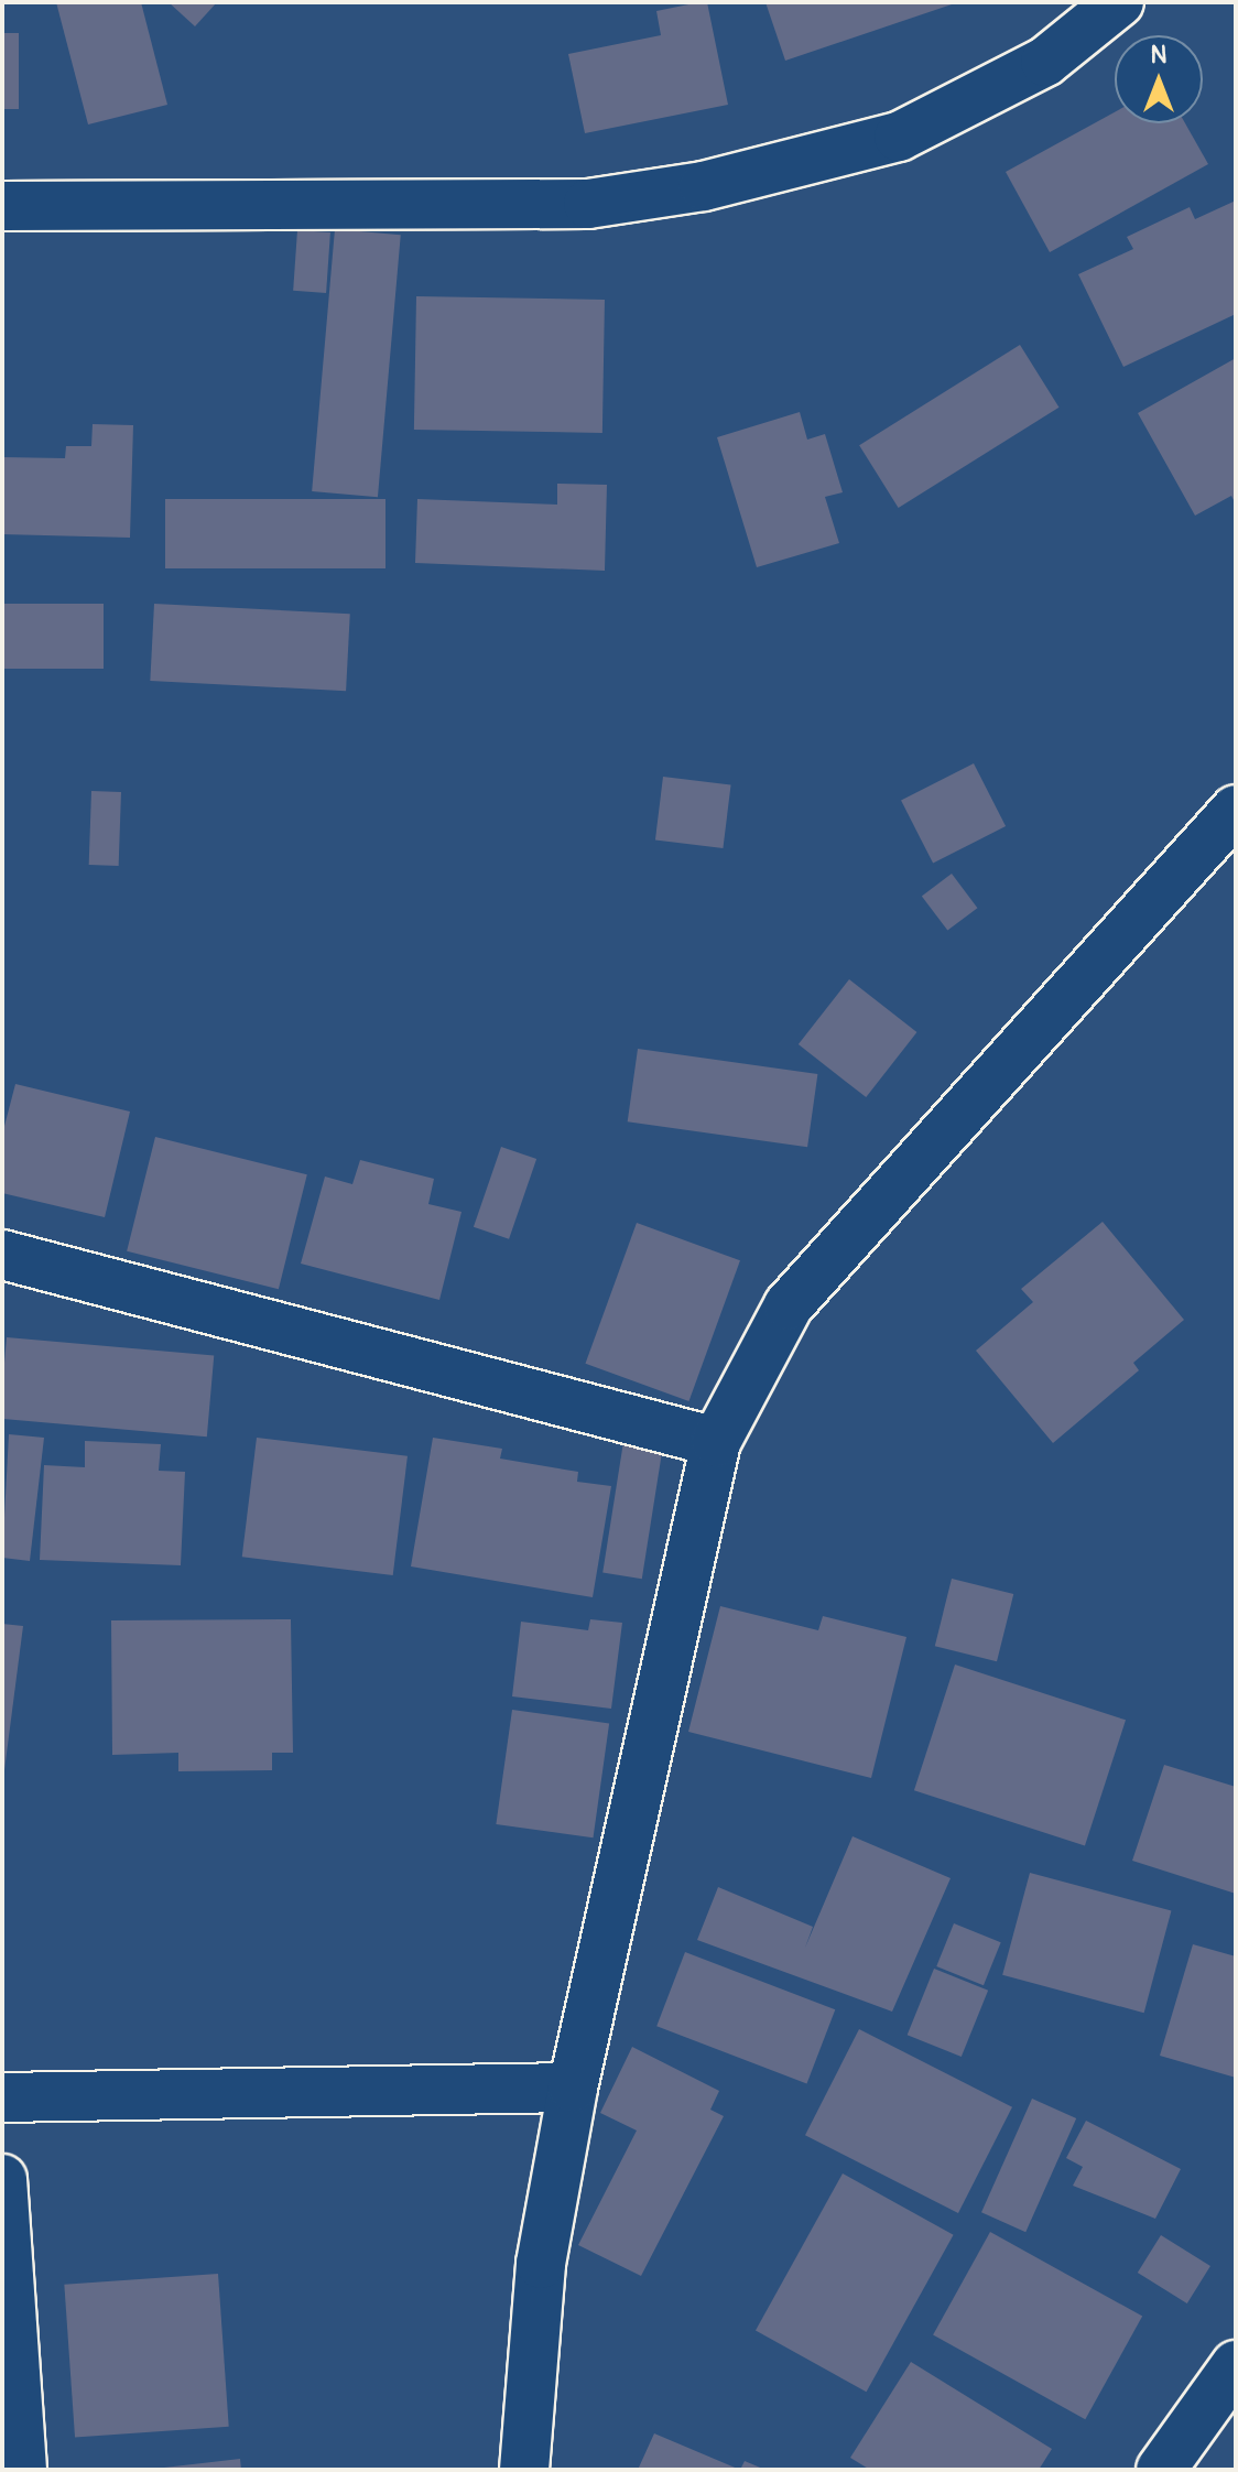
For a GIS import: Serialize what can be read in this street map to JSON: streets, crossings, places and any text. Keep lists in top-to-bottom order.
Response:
{
  "north": "top"
}
